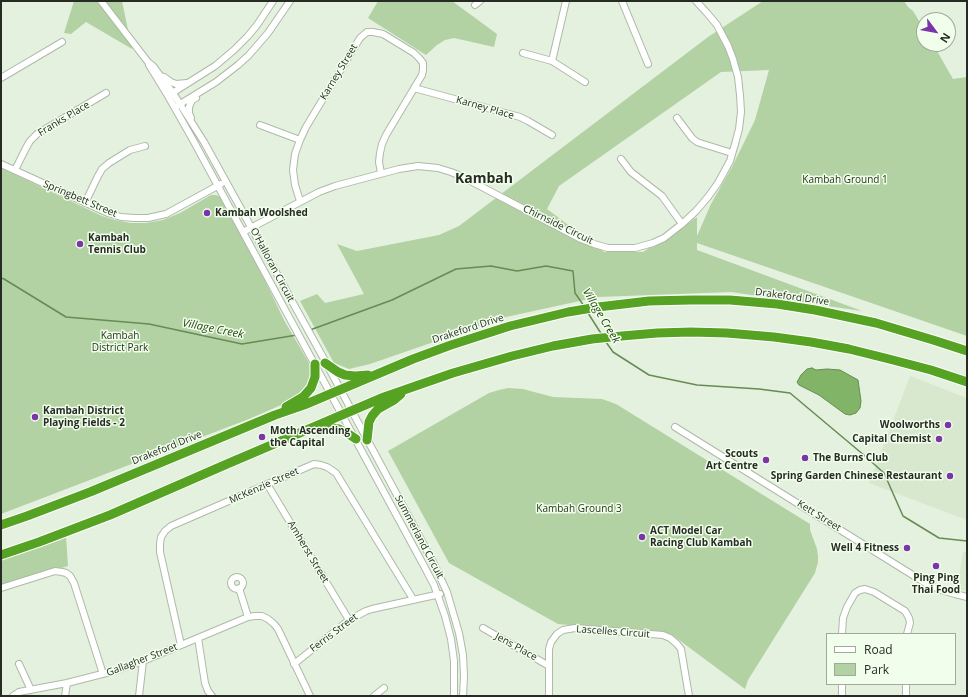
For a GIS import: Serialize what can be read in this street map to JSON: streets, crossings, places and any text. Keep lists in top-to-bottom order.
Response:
{
  "streets": {
    "highway": ["Drakeford Drive"],
    "street": [
      "Karney Street",
      "Karney Place",
      "Franks Place",
      "Springbett Street",
      "Chirnside Circuit",
      "O'Halloran Circuit",
      "McKenzie Street",
      "Kett Street",
      "Summerland Circuit",
      "Amherst Street",
      "Lascelles Circuit",
      "Ferris Street",
      "Jens Place",
      "Gallagher Street"
    ]
  },
  "crossings": [
    ["Karney Street", "Karney Place"],
    ["Karney Street", "Chirnside Circuit"],
    ["Franks Place", "Springbett Street"],
    ["Springbett Street", "O'Halloran Circuit"],
    ["Chirnside Circuit", "O'Halloran Circuit"],
    ["O'Halloran Circuit", "Drakeford Drive"],
    ["O'Halloran Circuit", "Summerland Circuit"],
    ["Drakeford Drive", "Summerland Circuit"],
    ["McKenzie Street", "Amherst Street"],
    ["McKenzie Street", "Ferris Street"],
    ["McKenzie Street", "Gallagher Street"],
    ["Summerland Circuit", "Ferris Street"],
    ["Amherst Street", "Ferris Street"],
    ["Lascelles Circuit", "Jens Place"],
    ["Ferris Street", "Gallagher Street"]
  ],
  "districts": ["Kambah"],
  "water": ["Village Creek"],
  "parks": ["Kambah Ground 1", "Kambah District Park", "Kambah Ground 3"],
  "places": [
    "Kambah Woolshed",
    "Kambah Tennis Club",
    "Kambah District Playing Fields - 2",
    "Woolworths",
    "Moth Ascending the Capital",
    "Capital Chemist",
    "The Burns Club",
    "Scouts Art Centre",
    "Spring Garden Chinese Restaurant",
    "ACT Model Car Racing Club Kambah",
    "Well 4 Fitness",
    "Ping Ping Thai Food"
  ],
  "legend": ["Road", "Park"],
  "north": "bottom right"
}
